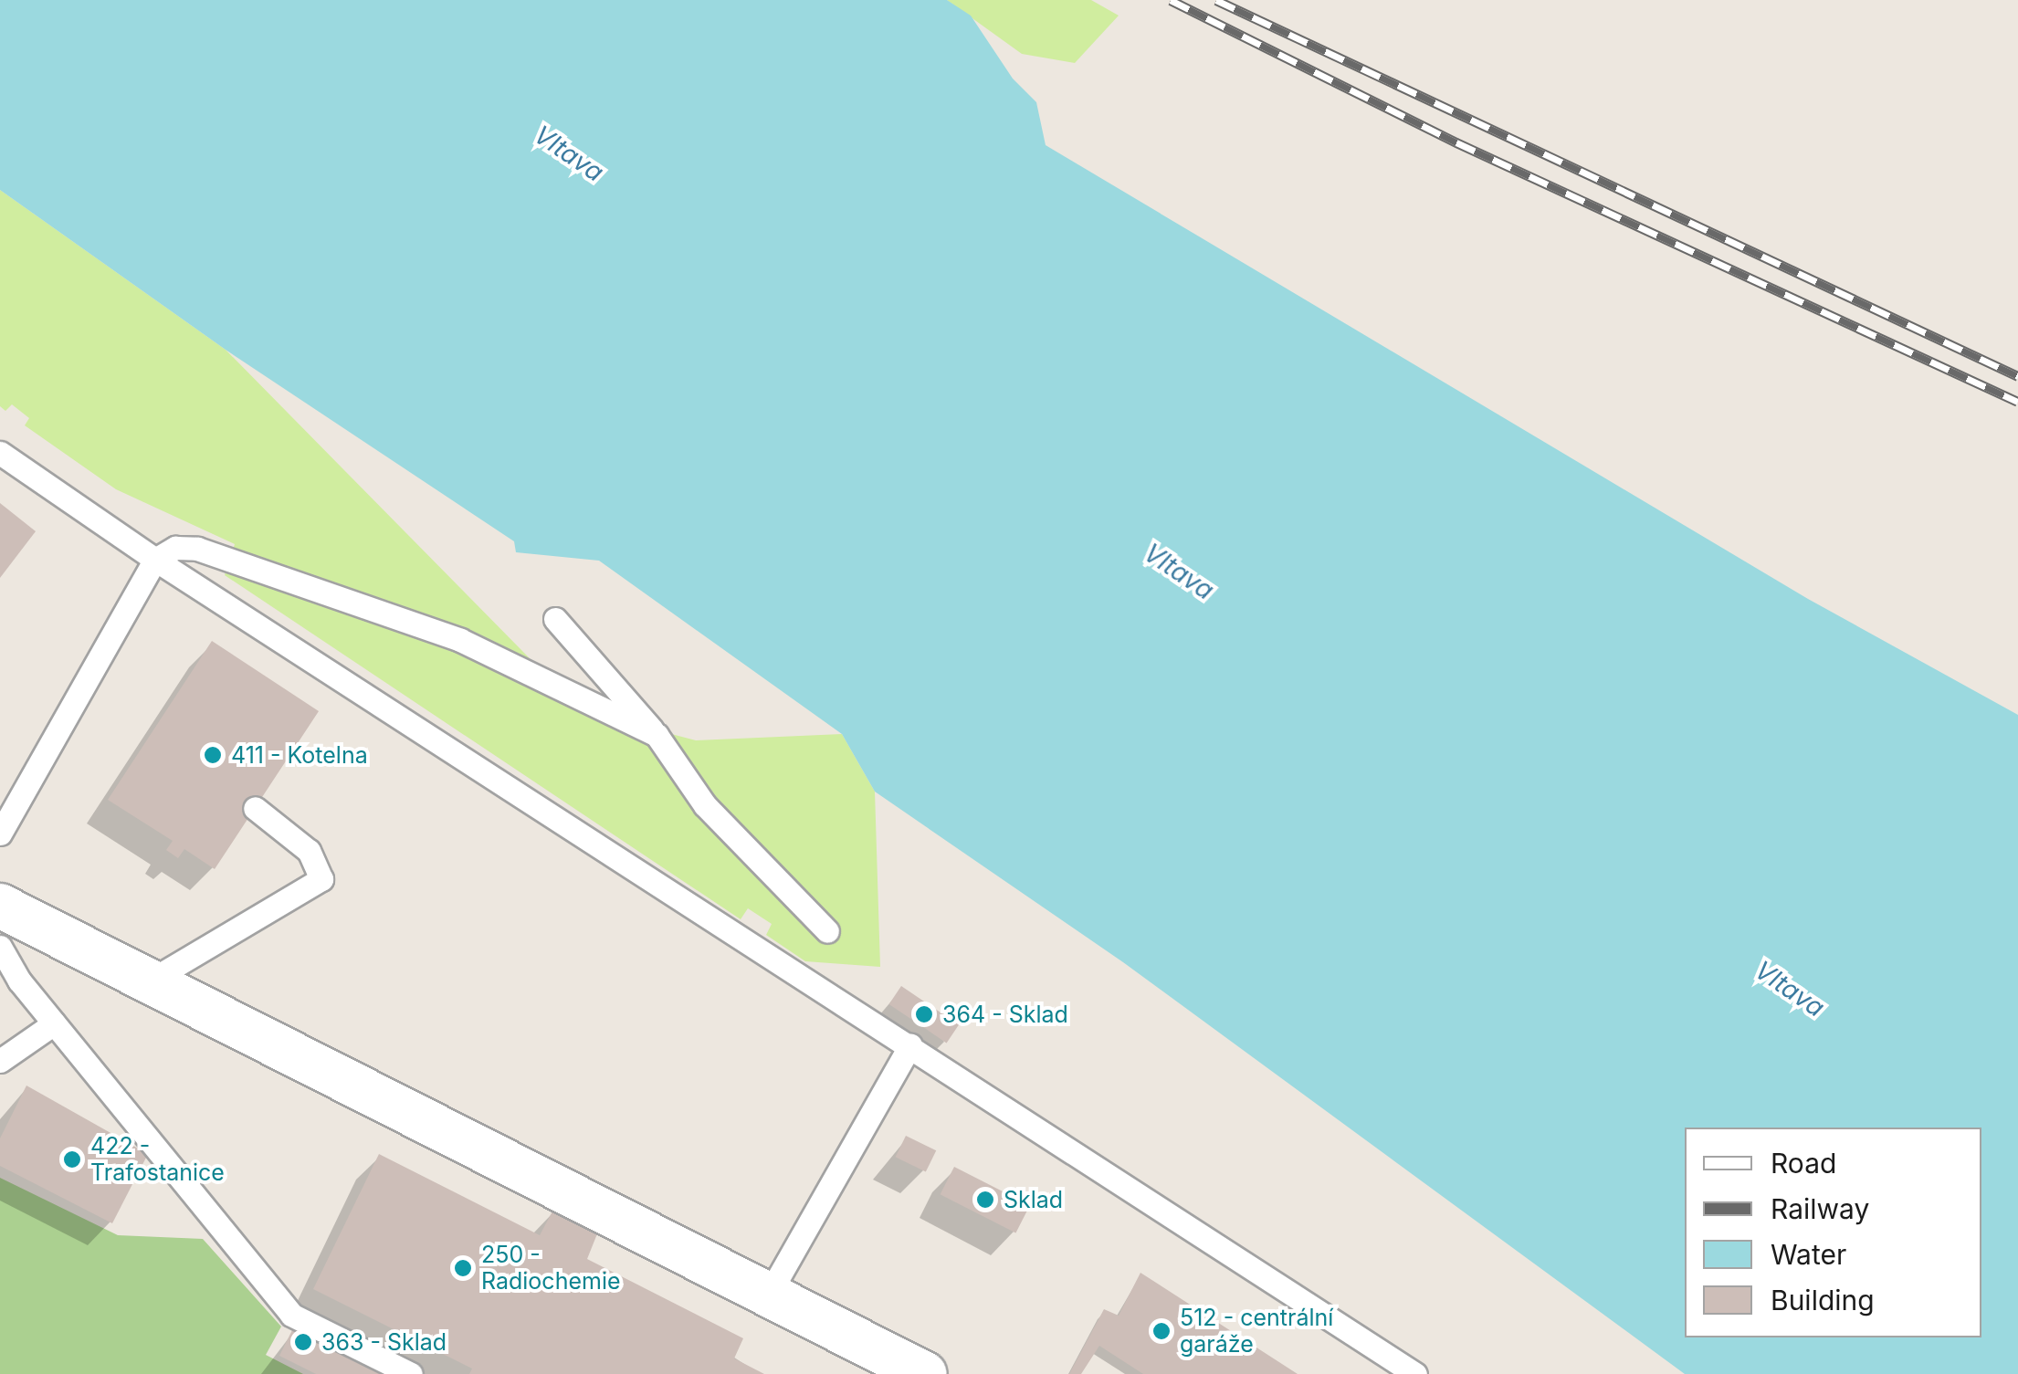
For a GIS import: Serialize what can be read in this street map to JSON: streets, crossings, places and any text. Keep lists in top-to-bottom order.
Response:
{
  "water": ["Vltava"],
  "places": [
    "411 - Kotelna",
    "364 - Sklad",
    "422 - Trafostanice",
    "Sklad",
    "250 - Radiochemie",
    "512 - centrální garáže",
    "363 - Sklad"
  ],
  "legend": [
    "Road",
    "Railway",
    "Water",
    "Building"
  ]
}
